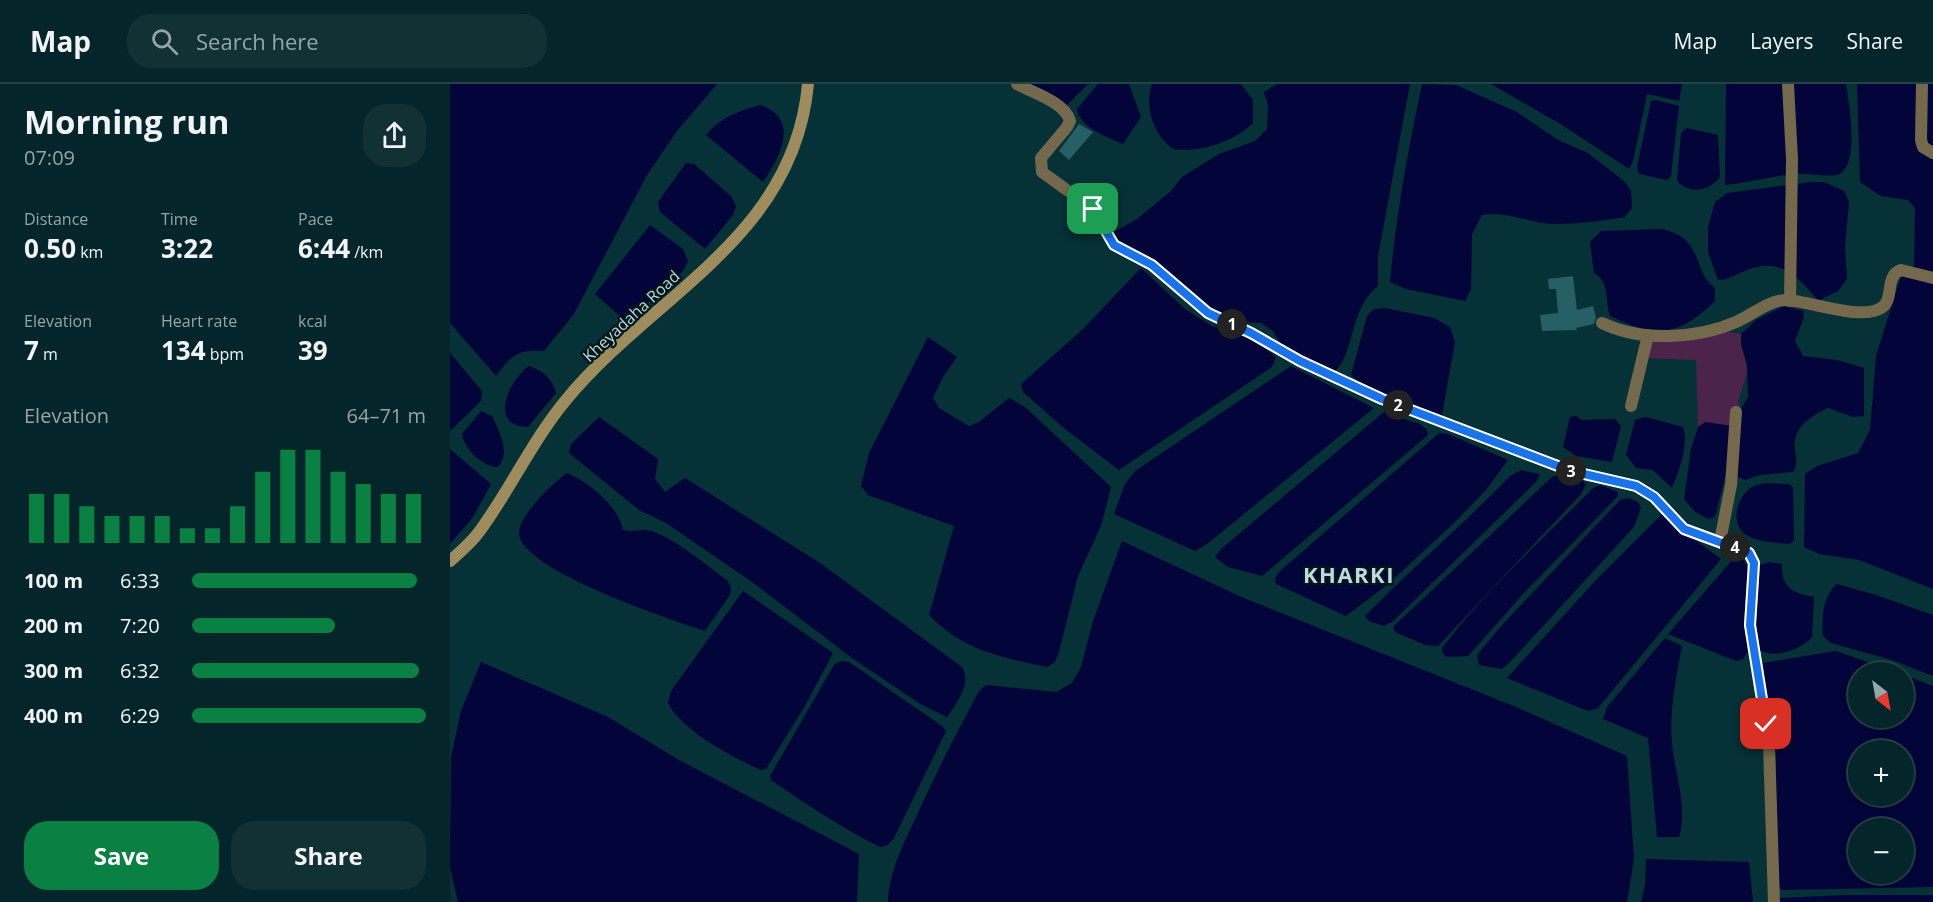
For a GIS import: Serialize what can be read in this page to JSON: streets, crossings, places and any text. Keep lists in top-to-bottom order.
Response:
{
  "streets": {
    "main road": ["Kheyadaha Road"]
  },
  "districts": ["KHARKI"],
  "north": "bottom right",
  "page": {
    "header": "Map",
    "search": "Search here",
    "nav": ["Map", "Layers", "Share"],
    "heading": ["Morning run", "07:09"],
    "stats": [
      ["Distance", "0.50 km"],
      ["Time", "3:22"],
      ["Pace", "6:44 /km"],
      ["Elevation", "7 m"],
      ["Heart rate", "134 bpm"],
      ["kcal", "39"]
    ],
    "pins": [
      "1",
      "2",
      "3",
      "4"
    ],
    "chart": ["Elevation", "64–71 m"],
    "list": [
      {
        "name": "100 m",
        "note": "6:33"
      },
      {
        "name": "200 m",
        "note": "7:20"
      },
      {
        "name": "300 m",
        "note": "6:32"
      },
      {
        "name": "400 m",
        "note": "6:29"
      }
    ],
    "map_buttons": ["+", "−"],
    "buttons": ["Save", "Share"]
  }
}
